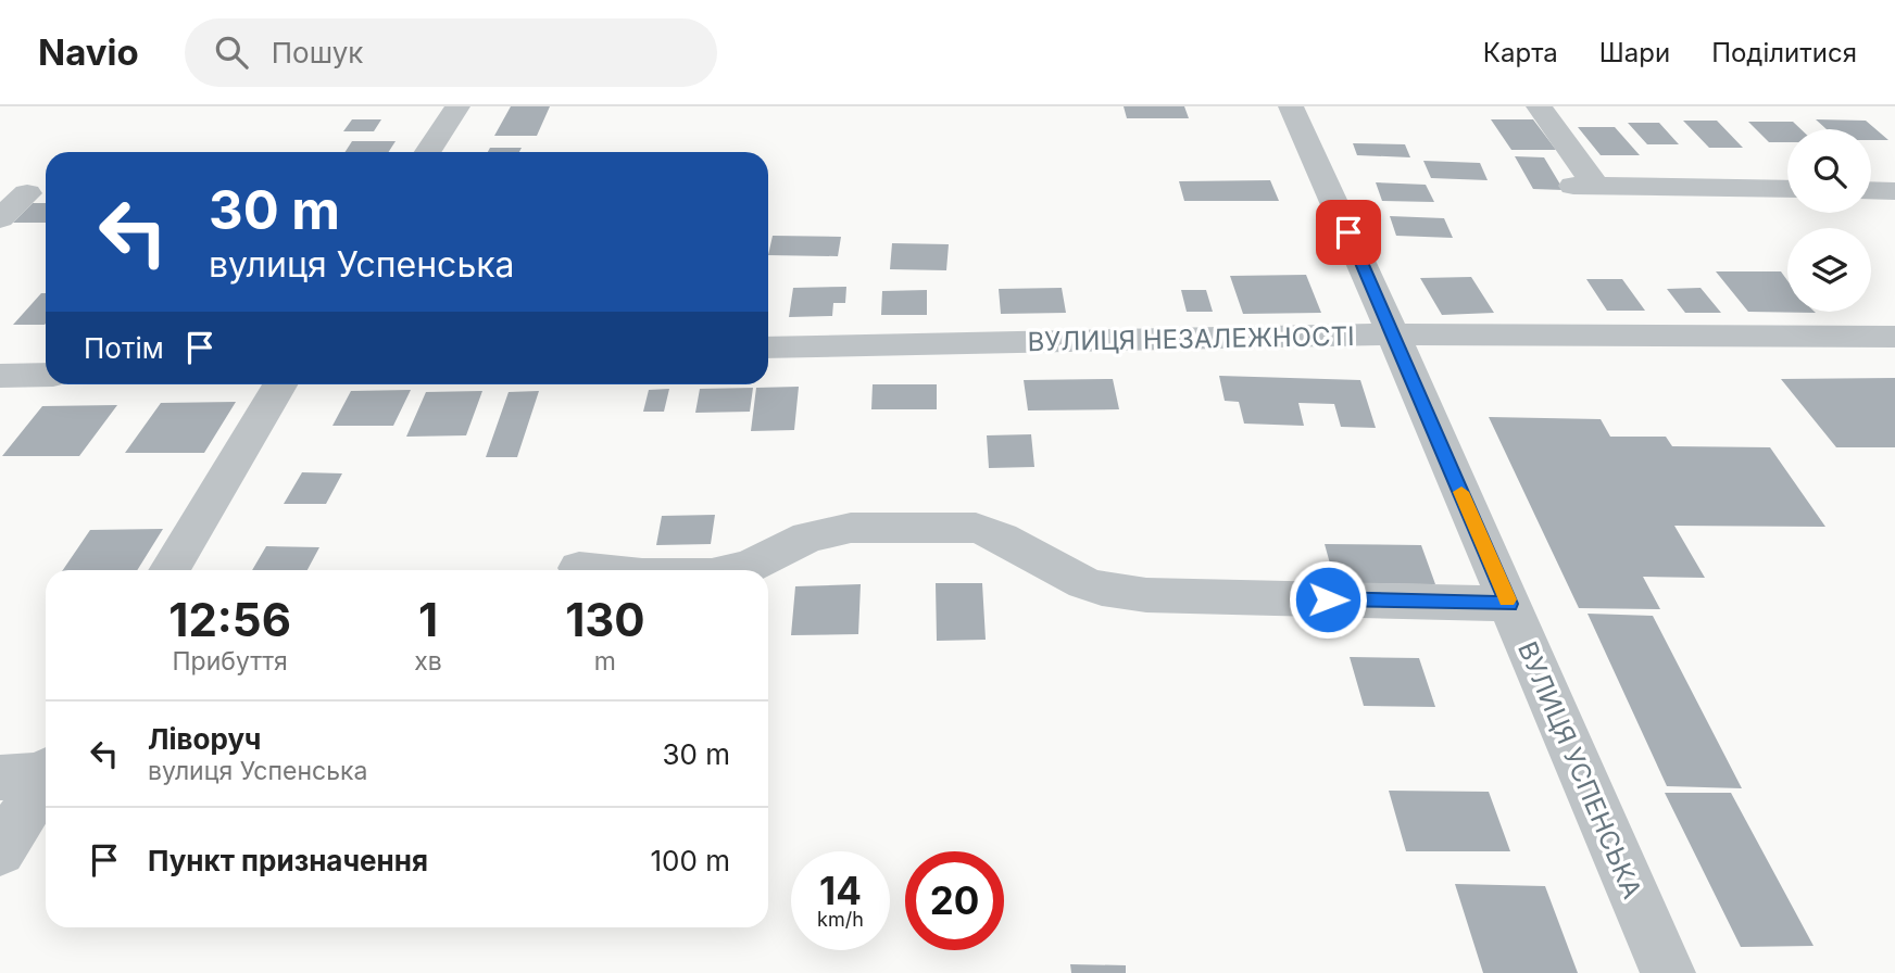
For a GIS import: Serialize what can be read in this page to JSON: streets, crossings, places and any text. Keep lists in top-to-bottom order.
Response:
{
  "streets": {
    "street": ["ВУЛИЦЯ НЕЗАЛЕЖНОСТІ", "ВУЛИЦЯ УСПЕНСЬКА"]
  },
  "crossings": [
    ["ВУЛИЦЯ НЕЗАЛЕЖНОСТІ", "ВУЛИЦЯ УСПЕНСЬКА"]
  ],
  "page": {
    "header": "Navio",
    "search": "Пошук",
    "nav": ["Карта", "Шари", "Поділитися"],
    "turn": ["30 m", "вулиця Успенська"],
    "then": "Потім",
    "eta": [
      "12:56",
      "Прибуття",
      "1",
      "хв",
      "130",
      "m"
    ],
    "list": [
      {
        "name": "Ліворуч",
        "note": "вулиця Успенська",
        "value": "30 m"
      },
      {
        "name": "Пункт призначення",
        "value": "100 m"
      }
    ],
    "speed": "14 km/h",
    "limit": "20"
  }
}
